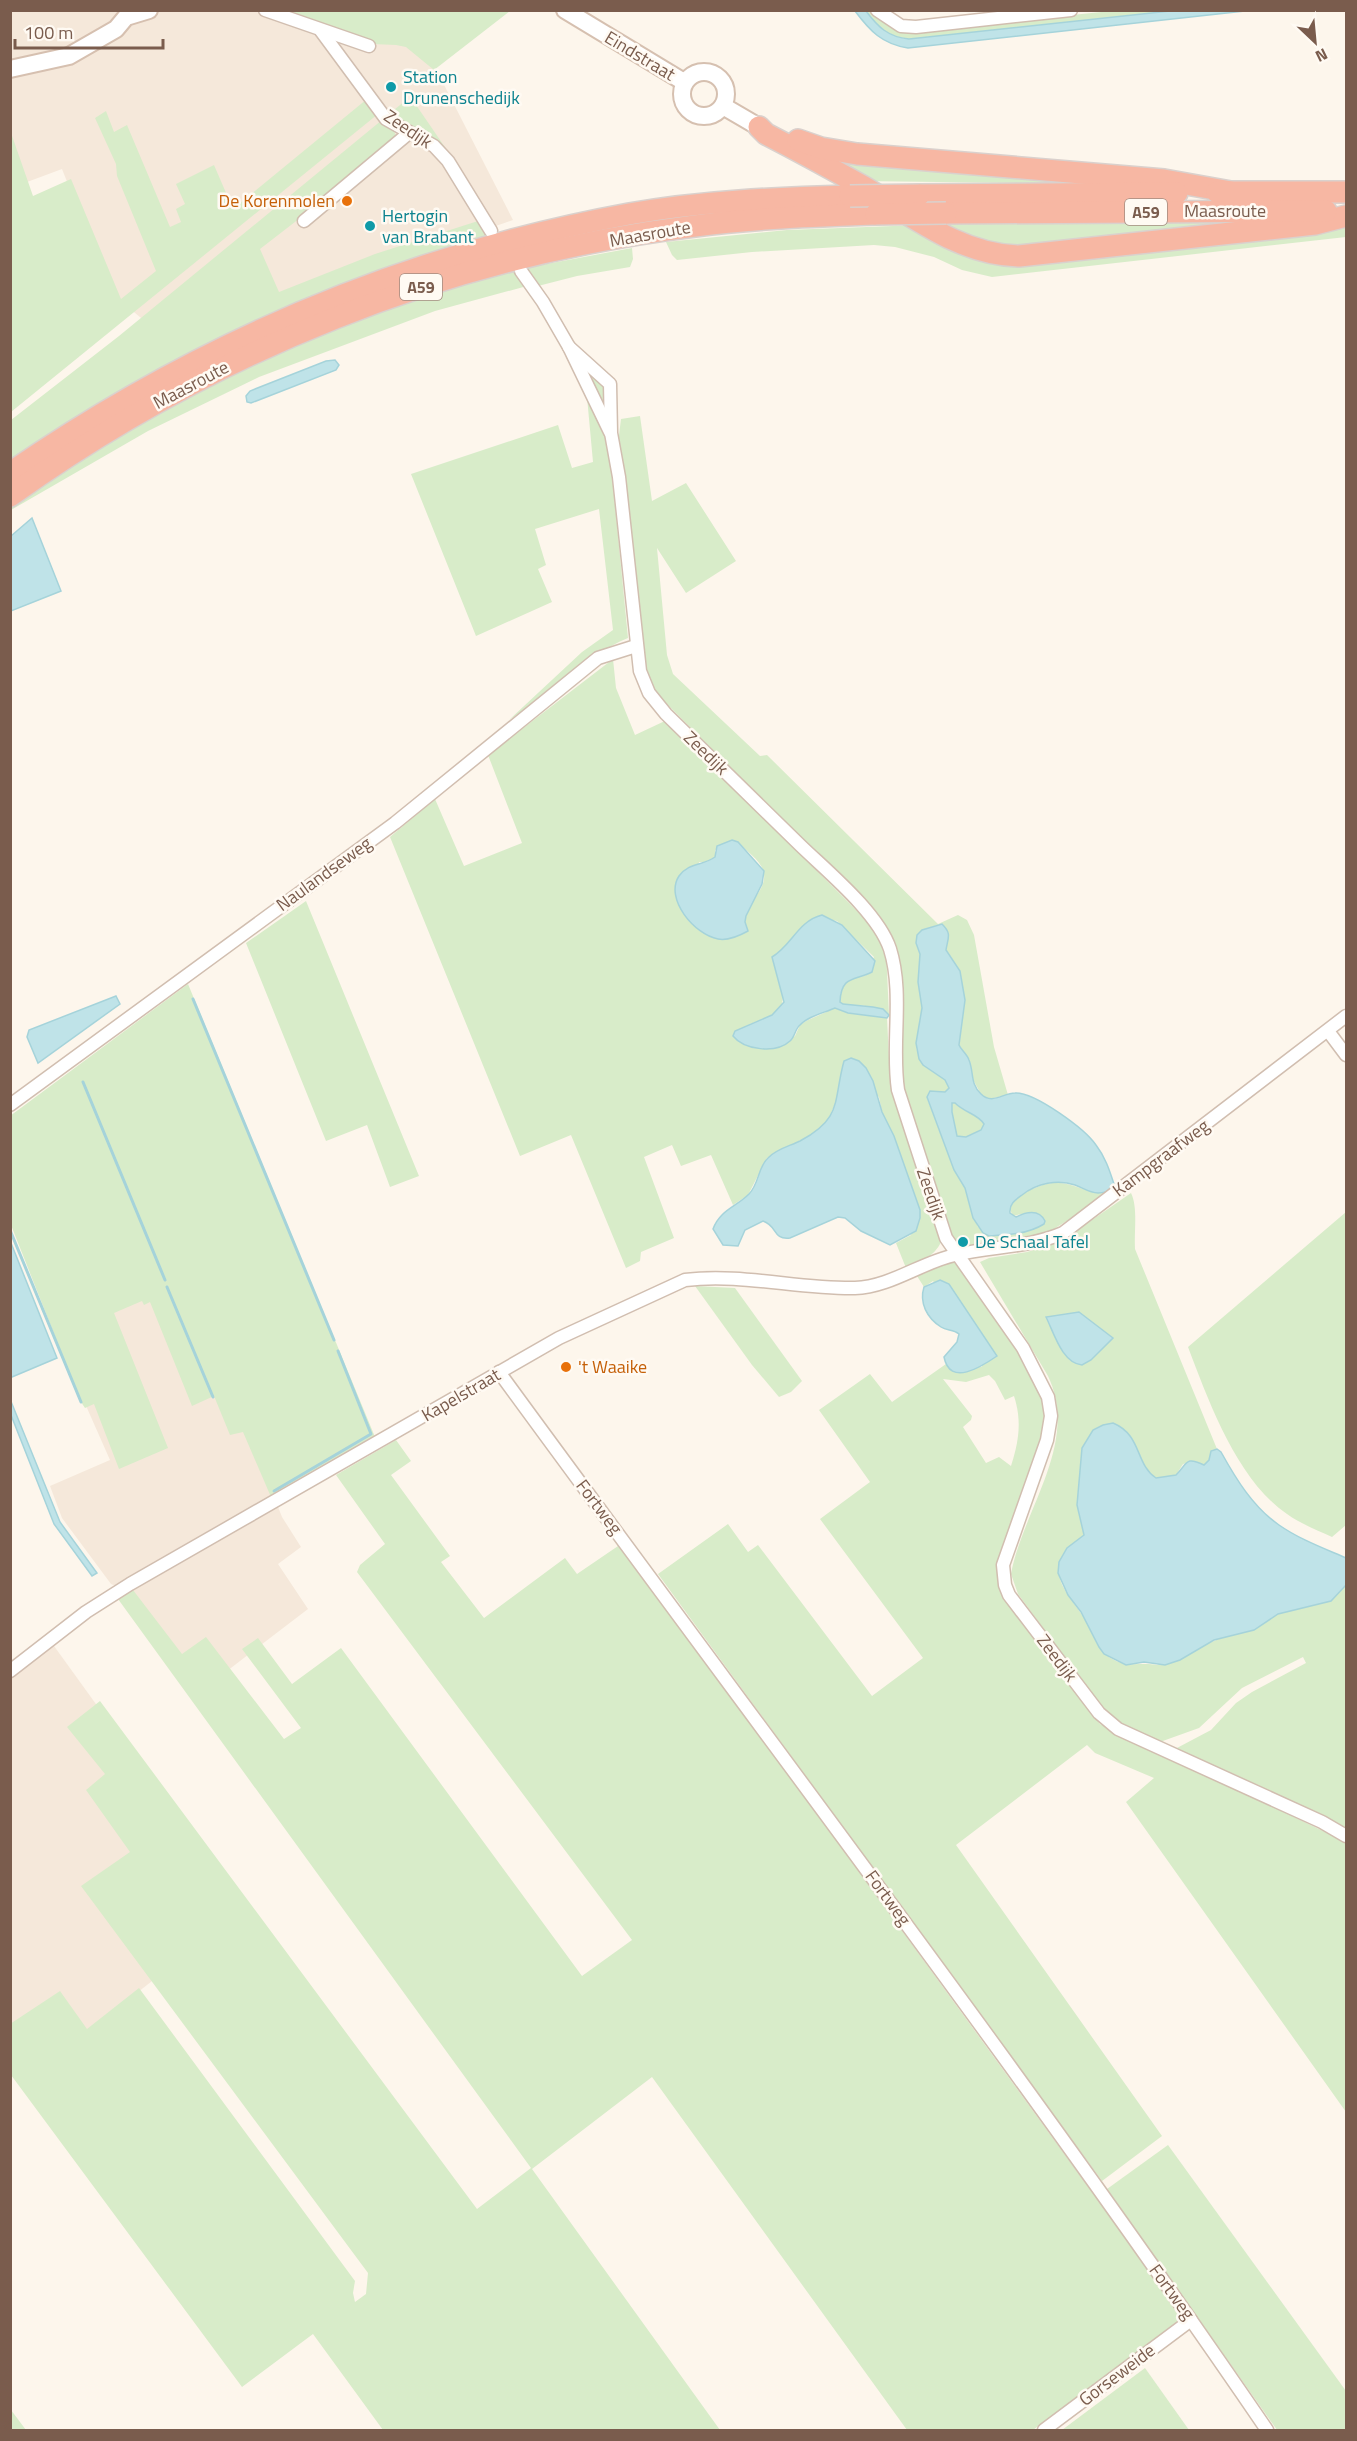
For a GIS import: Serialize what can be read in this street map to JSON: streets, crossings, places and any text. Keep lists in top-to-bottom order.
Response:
{
  "streets": {
    "highway": ["Maasroute", "A59"],
    "main road": ["Eindstraat"],
    "street": [
      "Zeedijk",
      "Naulandseweg",
      "Kampgraafweg",
      "Kapelstraat",
      "Fortweg",
      "Gorseweide"
    ]
  },
  "crossings": [
    ["Zeedijk", "Naulandseweg"],
    ["Zeedijk", "Kampgraafweg"],
    ["Zeedijk", "Kapelstraat"],
    ["Maasroute", "A59"],
    ["Kampgraafweg", "Kapelstraat"],
    ["Kapelstraat", "Fortweg"],
    ["Fortweg", "Gorseweide"]
  ],
  "places": [
    "Station Drunenschedijk",
    "De Korenmolen",
    "Hertogin van Brabant",
    "De Schaal Tafel",
    "'t Waaike"
  ],
  "scale_bar": "100 m",
  "north": "bottom right"
}
